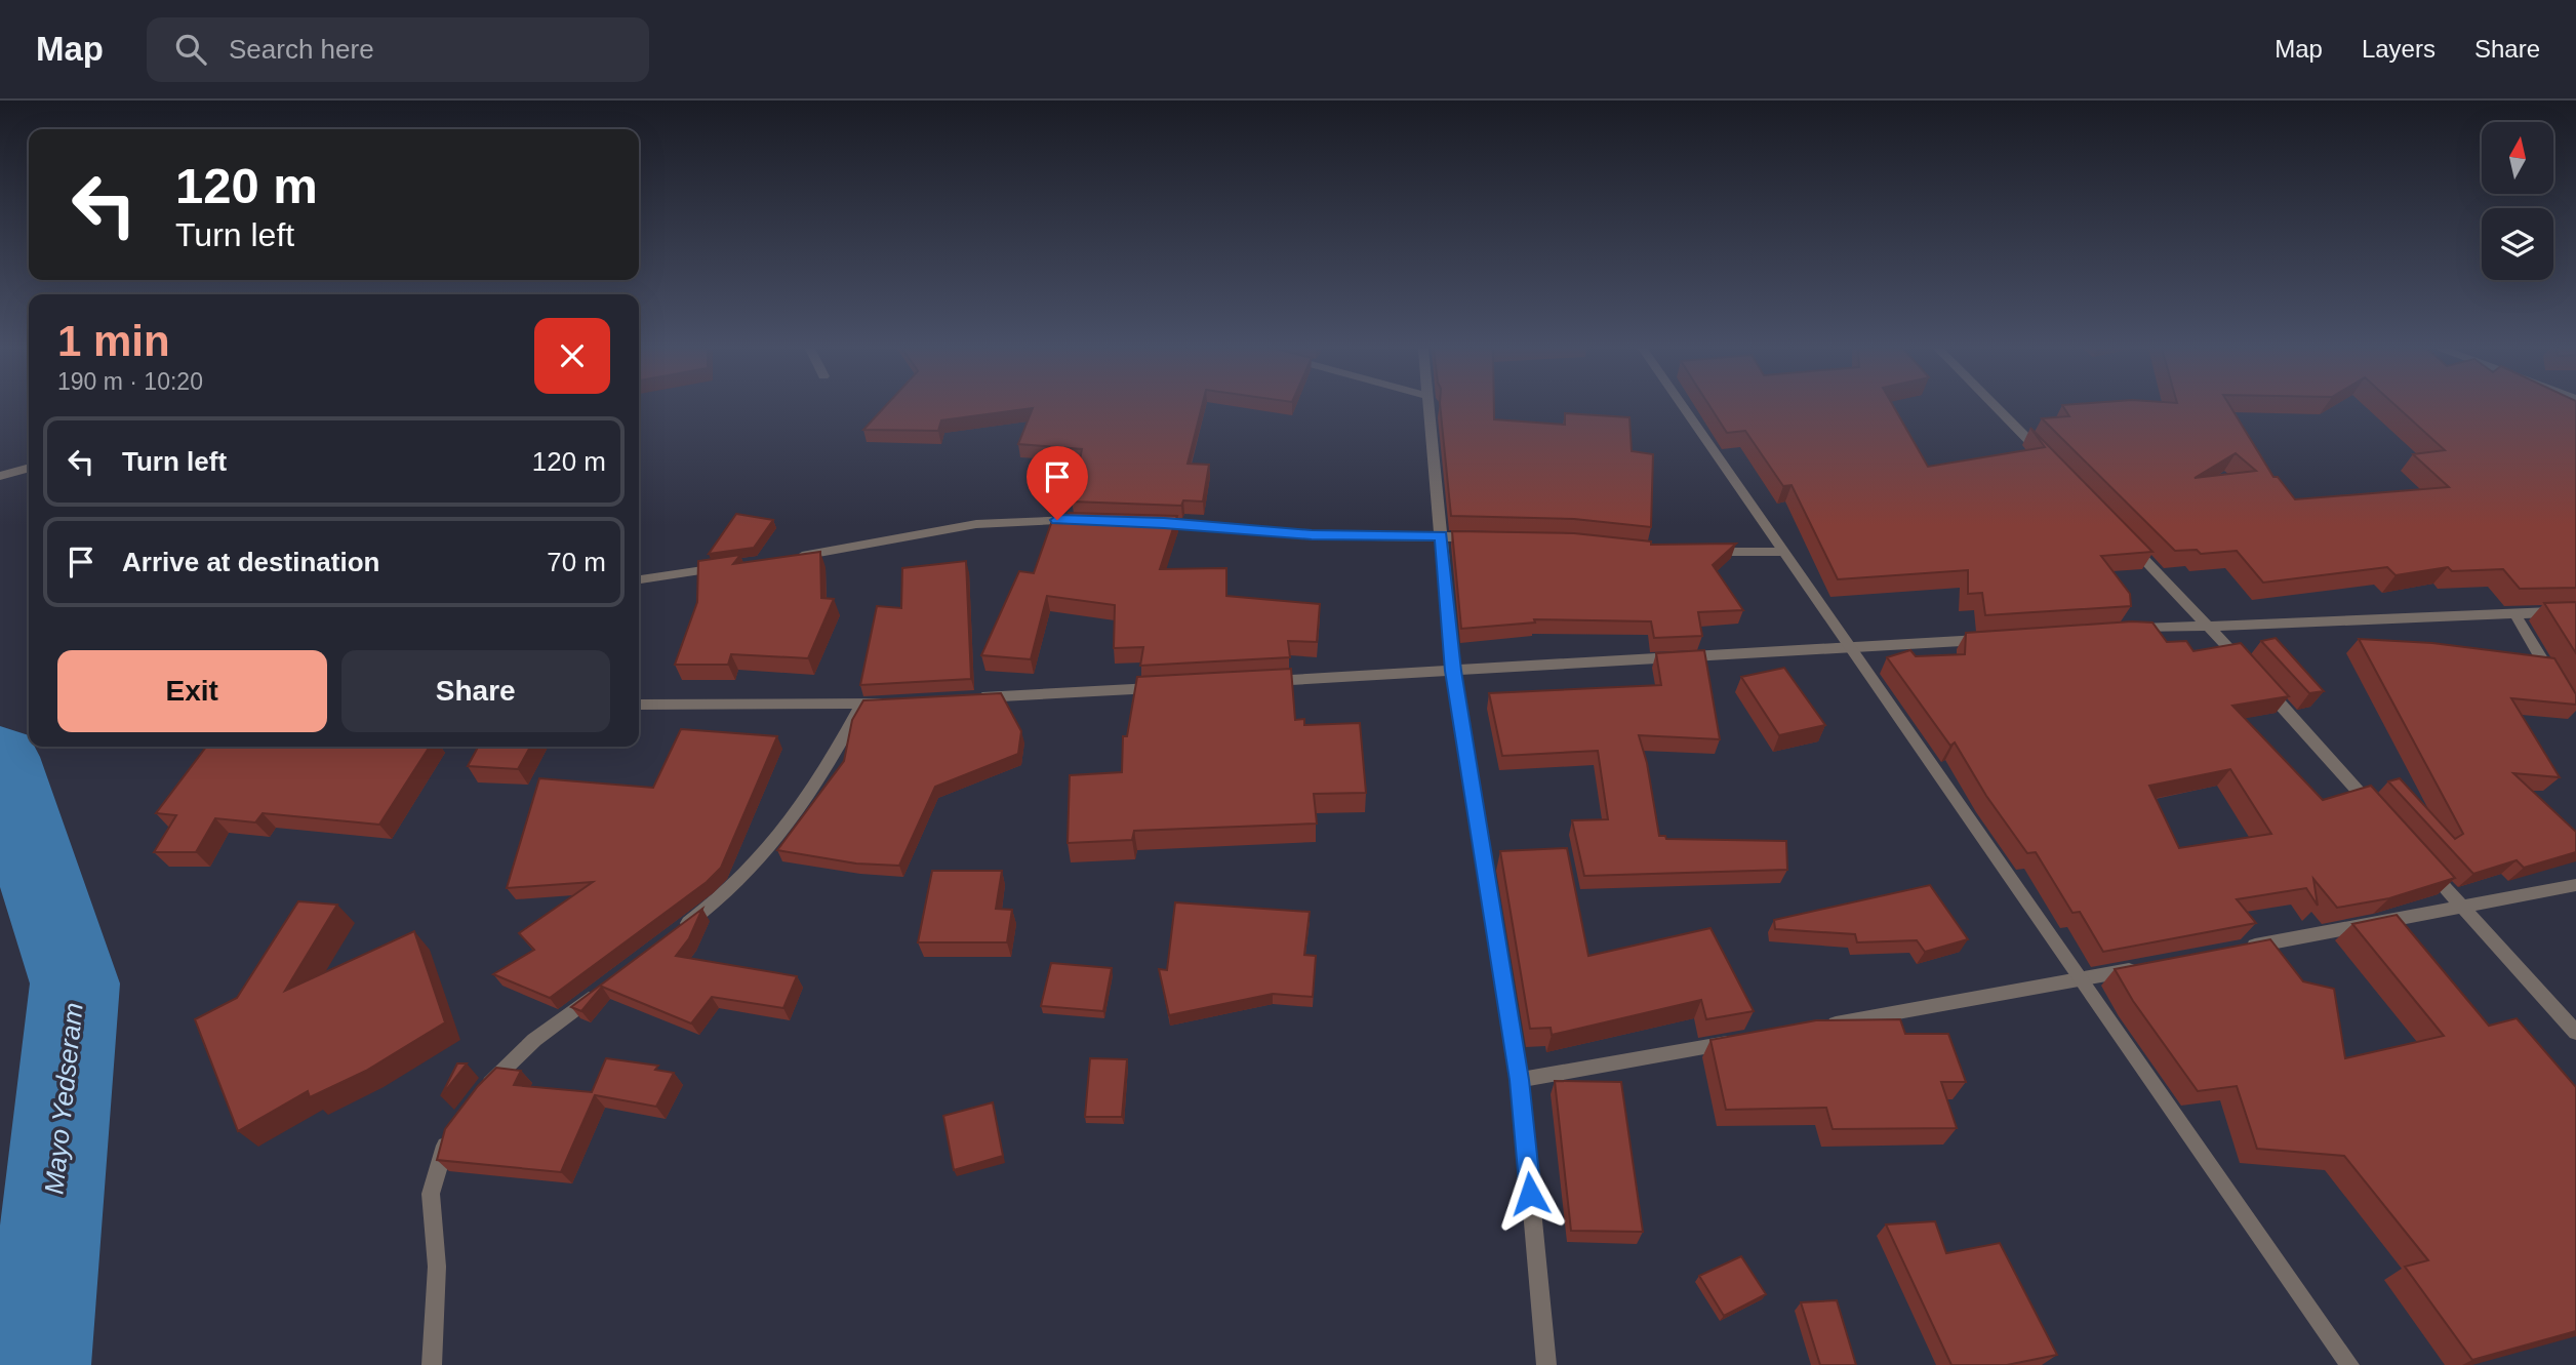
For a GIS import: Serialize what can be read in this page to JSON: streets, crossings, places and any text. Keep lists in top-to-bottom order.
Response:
{
  "water": ["Mayo Yedseram"],
  "north": "top",
  "page": {
    "header": "Map",
    "search": "Search here",
    "nav": ["Map", "Layers", "Share"],
    "turn": ["120 m", "Turn left"],
    "heading": ["1 min", "190 m · 10:20"],
    "list": [
      {
        "name": "Turn left",
        "value": "120 m"
      },
      {
        "name": "Arrive at destination",
        "value": "70 m"
      }
    ],
    "buttons": ["Exit", "Share"]
  }
}
